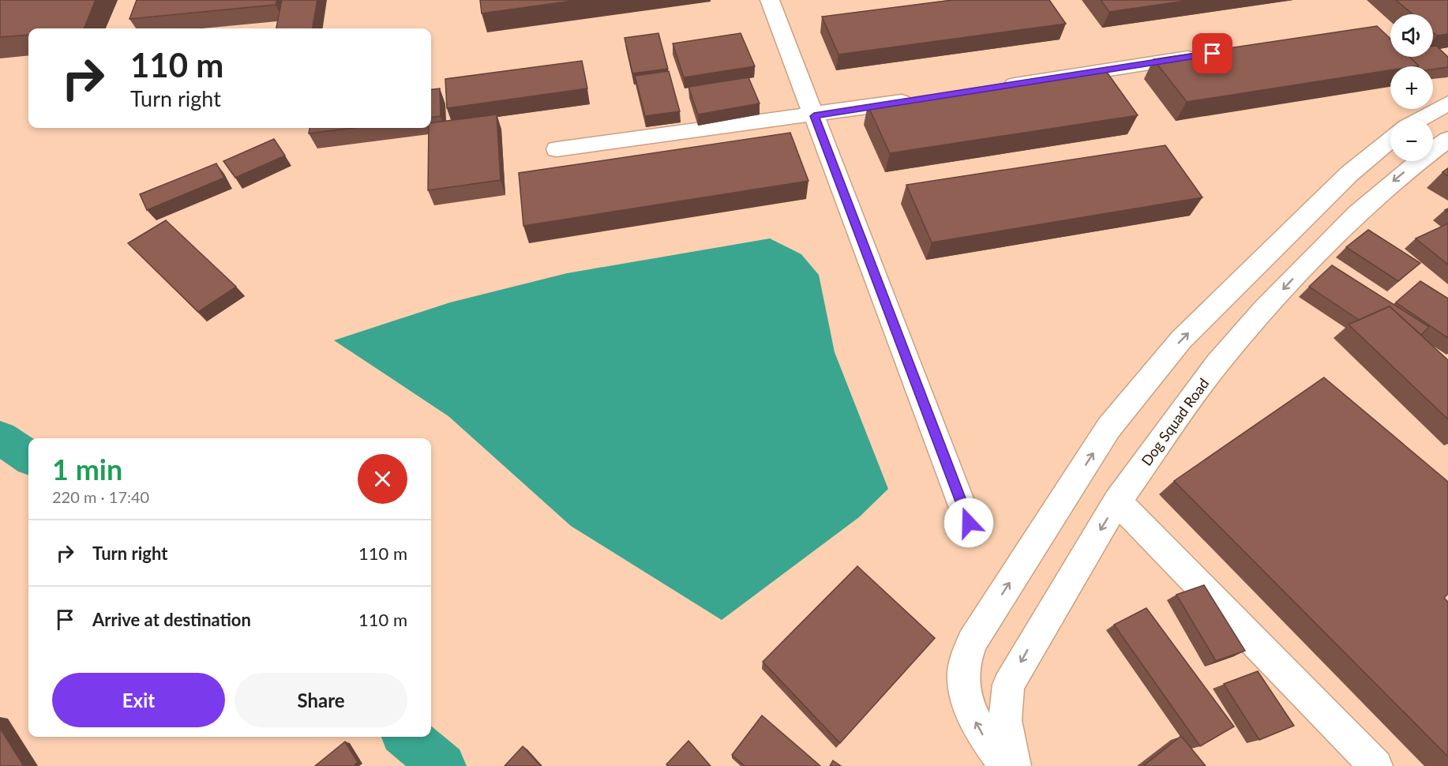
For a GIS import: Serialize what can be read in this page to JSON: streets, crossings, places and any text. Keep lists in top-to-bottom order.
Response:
{
  "streets": {
    "street": ["Dog Squad Road"]
  },
  "page": {
    "map_buttons": ["+", "−"],
    "turn": ["110 m", "Turn right"],
    "heading": ["1 min", "220 m · 17:40"],
    "list": [
      {
        "name": "Turn right",
        "value": "110 m"
      },
      {
        "name": "Arrive at destination",
        "value": "110 m"
      }
    ],
    "buttons": ["Exit", "Share"]
  }
}
